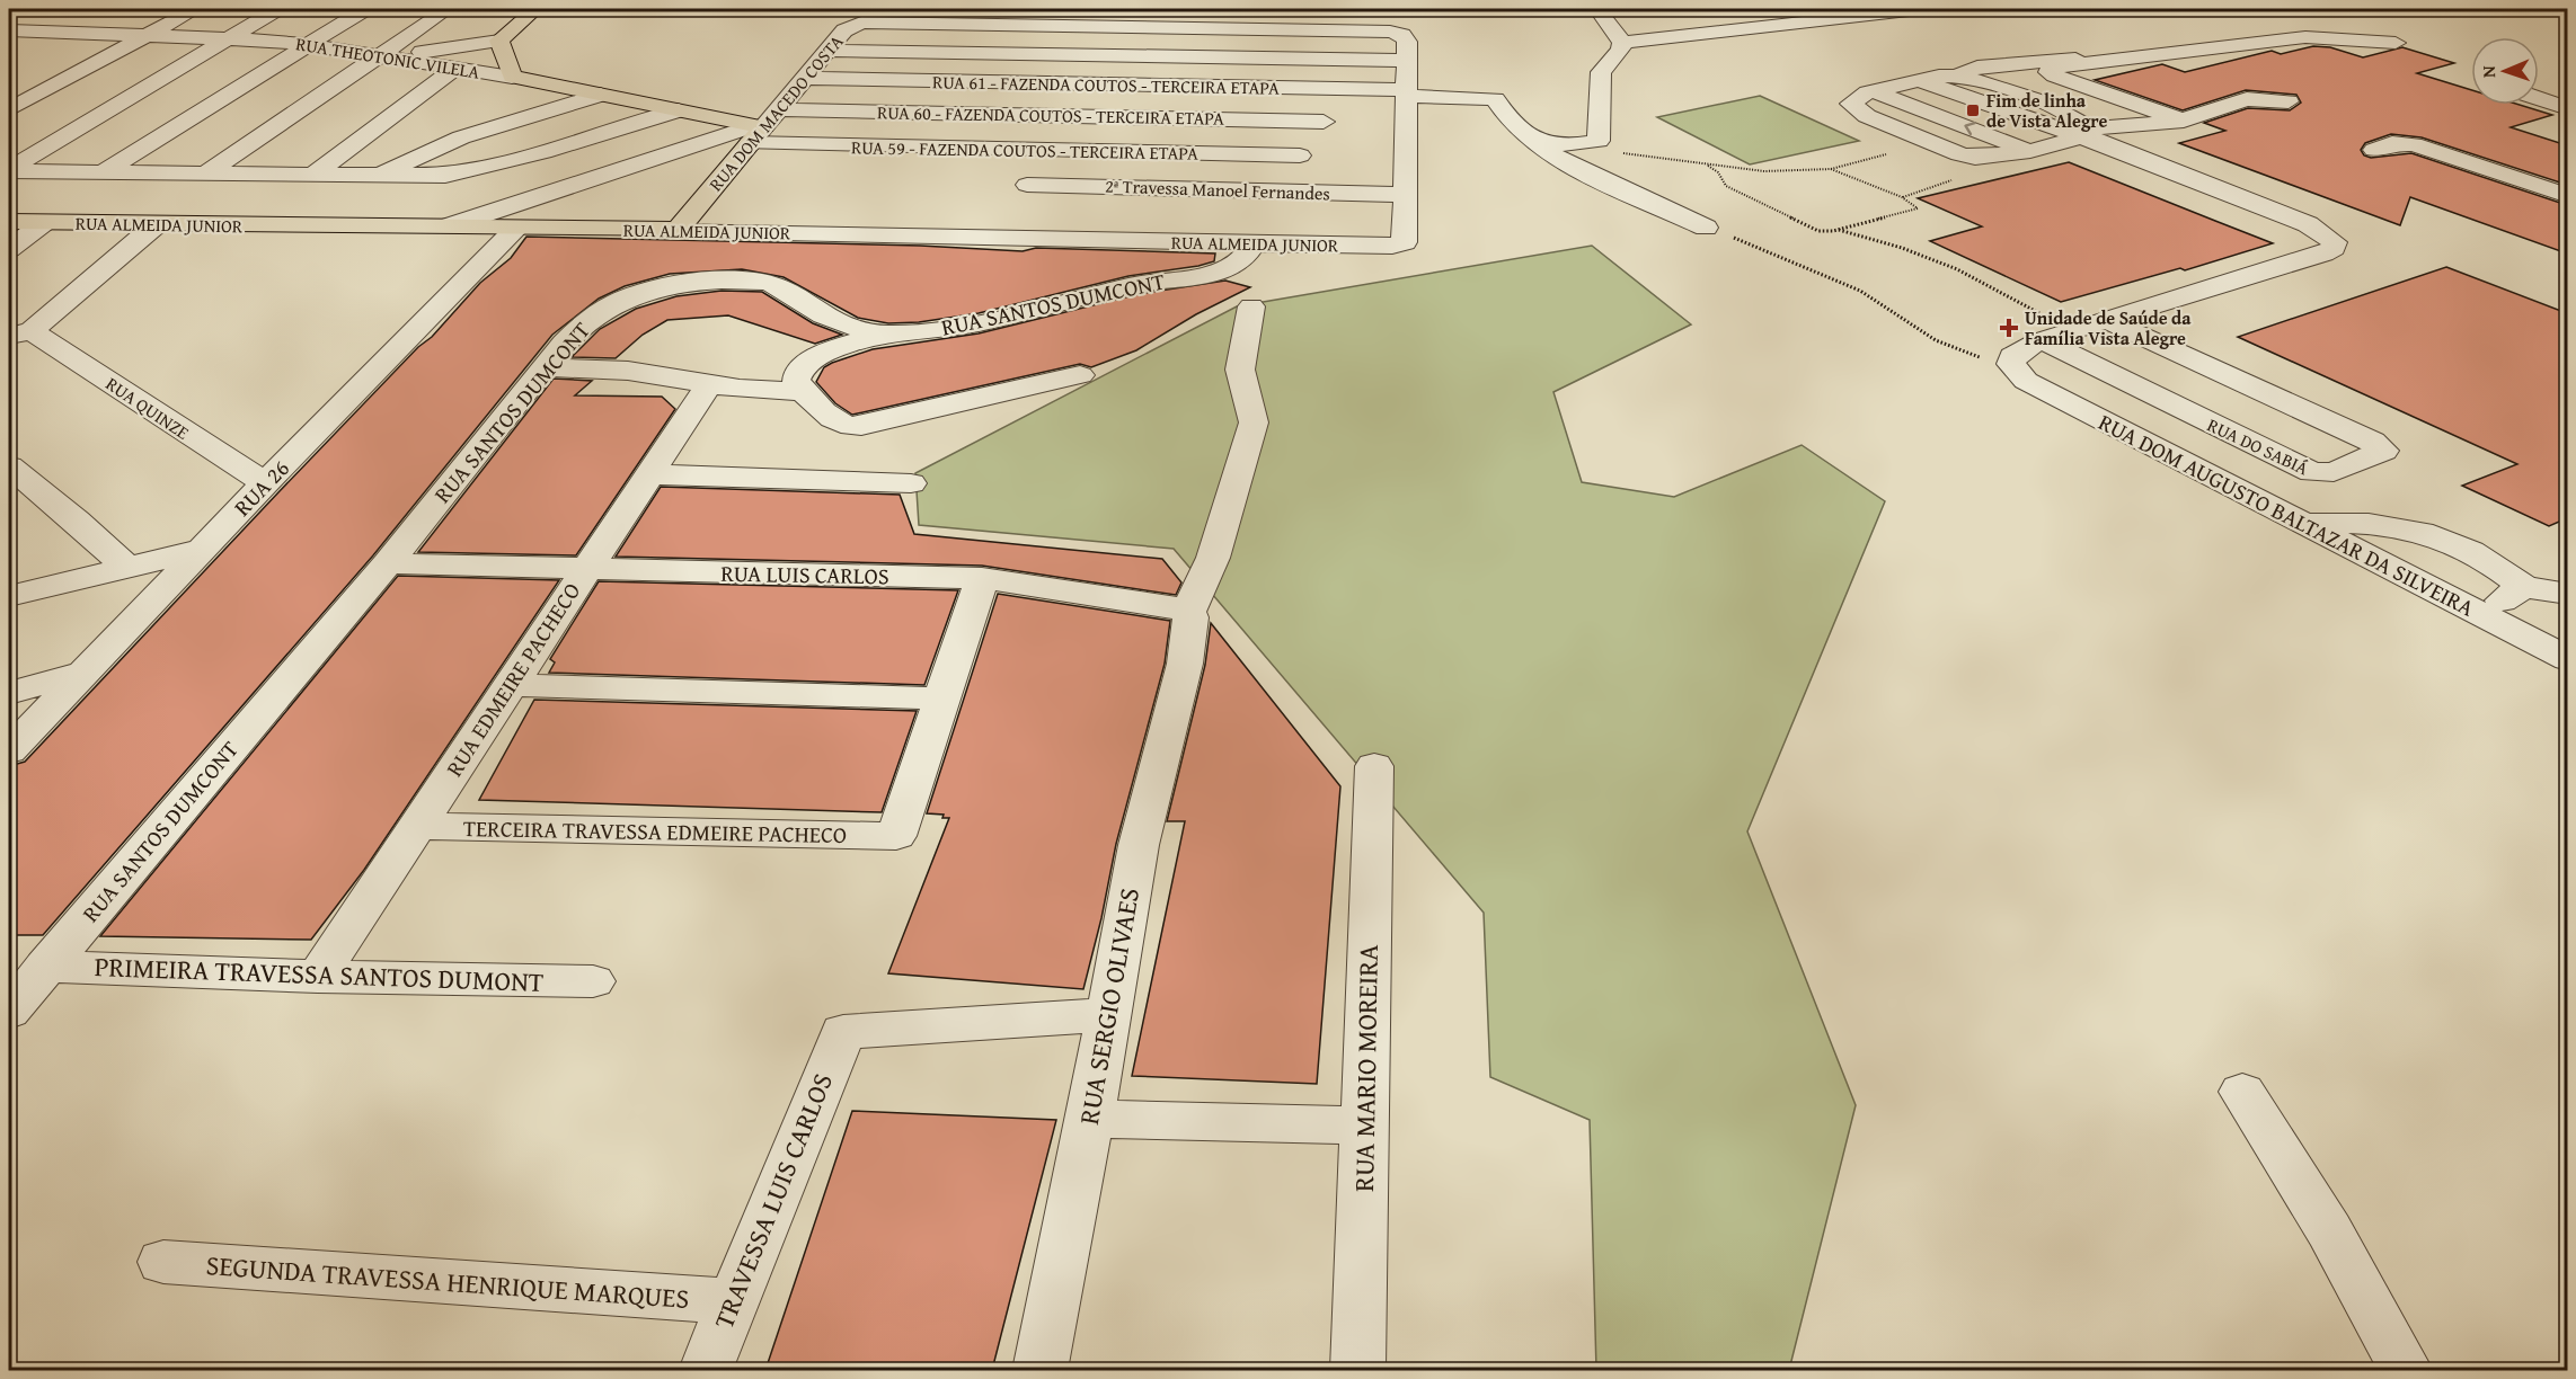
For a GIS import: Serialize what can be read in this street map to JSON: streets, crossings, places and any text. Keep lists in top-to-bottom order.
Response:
{
  "streets": {
    "main road": ["RUA THEOTONIC VILELA", "RUA DOM MACEDO COSTA", "RUA ALMEIDA JUNIOR"],
    "street": [
      "RUA 61 - FAZENDA COUTOS - TERCEIRA ETAPA",
      "RUA 60 - FAZENDA COUTOS - TERCEIRA ETAPA",
      "RUA 59 - FAZENDA COUTOS - TERCEIRA ETAPA",
      "2ª Travessa Manoel Fernandes",
      "RUA SANTOS DUMCONT",
      "RUA QUINZE",
      "RUA DO SABIÁ",
      "RUA 26",
      "RUA DOM AUGUSTO BALTAZAR DA SILVEIRA",
      "RUA LUIS CARLOS",
      "RUA EDMEIRE PACHECO",
      "TERCEIRA TRAVESSA EDMEIRE PACHECO",
      "PRIMEIRA TRAVESSA SANTOS DUMONT",
      "RUA SERGIO OLIVAES",
      "RUA MARIO MOREIRA",
      "TRAVESSA LUIS CARLOS",
      "SEGUNDA TRAVESSA HENRIQUE MARQUES"
    ]
  },
  "crossings": [
    ["RUA THEOTONIC VILELA", "RUA DOM MACEDO COSTA"],
    ["RUA THEOTONIC VILELA", "RUA 60 - FAZENDA COUTOS - TERCEIRA ETAPA"],
    ["RUA THEOTONIC VILELA", "RUA 59 - FAZENDA COUTOS - TERCEIRA ETAPA"],
    ["RUA 61 - FAZENDA COUTOS - TERCEIRA ETAPA", "RUA DOM MACEDO COSTA"],
    ["RUA DOM MACEDO COSTA", "RUA 60 - FAZENDA COUTOS - TERCEIRA ETAPA"],
    ["RUA DOM MACEDO COSTA", "RUA 59 - FAZENDA COUTOS - TERCEIRA ETAPA"],
    ["RUA DOM MACEDO COSTA", "RUA ALMEIDA JUNIOR"],
    ["RUA 60 - FAZENDA COUTOS - TERCEIRA ETAPA", "RUA 59 - FAZENDA COUTOS - TERCEIRA ETAPA"],
    ["2ª Travessa Manoel Fernandes", "RUA ALMEIDA JUNIOR"],
    ["RUA ALMEIDA JUNIOR", "RUA SANTOS DUMCONT"],
    ["RUA ALMEIDA JUNIOR", "RUA 26"],
    ["RUA SANTOS DUMCONT", "RUA LUIS CARLOS"],
    ["RUA SANTOS DUMCONT", "PRIMEIRA TRAVESSA SANTOS DUMONT"],
    ["RUA QUINZE", "RUA 26"],
    ["RUA LUIS CARLOS", "RUA EDMEIRE PACHECO"],
    ["RUA LUIS CARLOS", "RUA SERGIO OLIVAES"],
    ["RUA EDMEIRE PACHECO", "TERCEIRA TRAVESSA EDMEIRE PACHECO"],
    ["RUA EDMEIRE PACHECO", "PRIMEIRA TRAVESSA SANTOS DUMONT"],
    ["RUA SERGIO OLIVAES", "TRAVESSA LUIS CARLOS"],
    ["TRAVESSA LUIS CARLOS", "SEGUNDA TRAVESSA HENRIQUE MARQUES"]
  ],
  "places": {
    "transit": ["Fim de linha de Vista Alegre"],
    "health": ["Unidade de Saúde da Família Vista Alegre"]
  },
  "north": "left"
}
